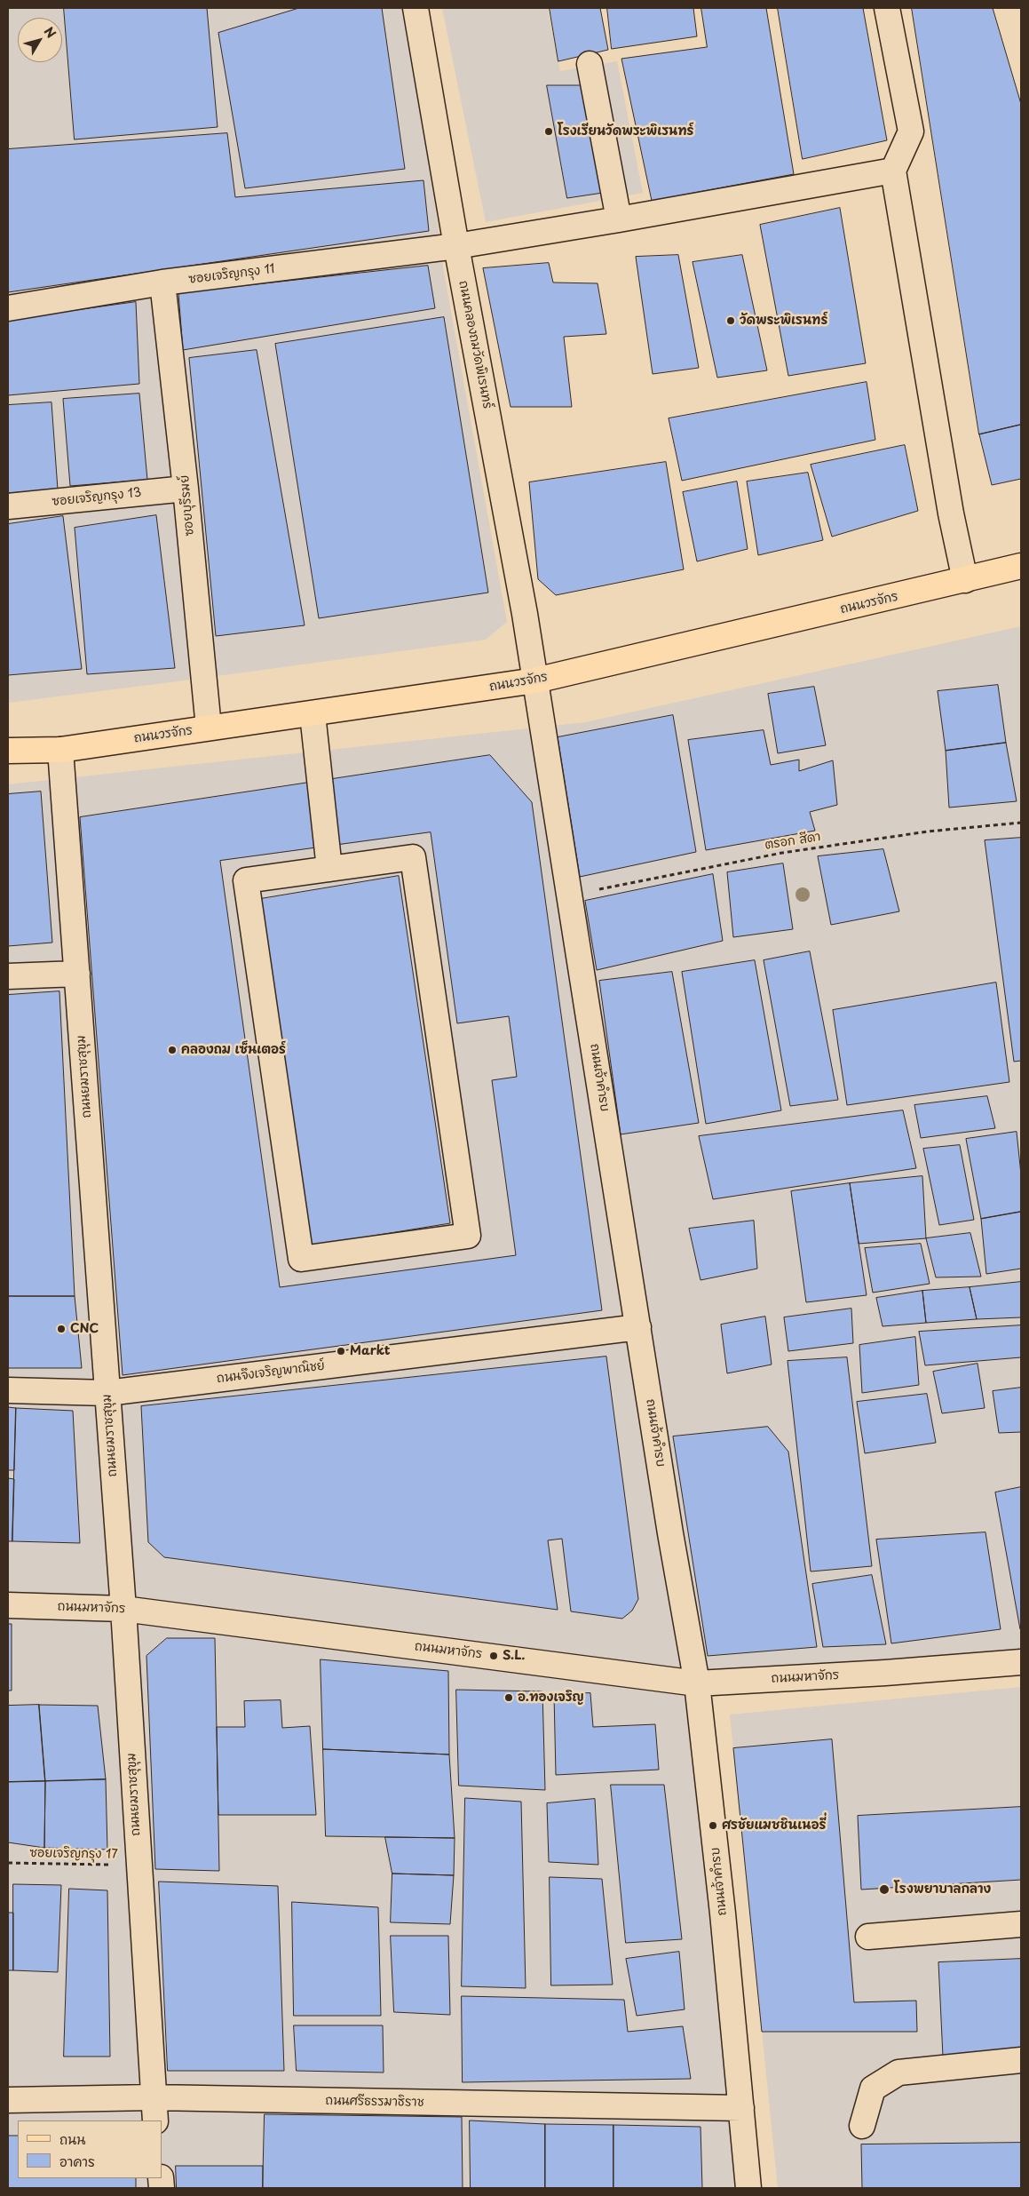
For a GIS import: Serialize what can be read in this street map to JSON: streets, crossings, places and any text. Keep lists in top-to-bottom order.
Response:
{
  "streets": {
    "main road": ["ถนนวรจักร"],
    "street": [
      "ซอยเจริญกรุง 11",
      "ถนนคลองถมวัดพิเรนทร์",
      "ซอยเจริญกรุง 13",
      "ซอยบุรีรมย์",
      "ถนนยมราชสุขุม",
      "ถนนเจ้าคำรบ",
      "ถนนจึงเจริญพาณิชย์",
      "ถนนมหาจักร",
      "ถนนศรีธรรมาธิราช"
    ],
    "path": ["ตรอก สีดา", "ซอยเจริญกรุง 17"]
  },
  "crossings": [
    ["ซอยเจริญกรุง 11", "ถนนคลองถมวัดพิเรนทร์"],
    ["ซอยเจริญกรุง 11", "ซอยบุรีรมย์"],
    ["ถนนคลองถมวัดพิเรนทร์", "ถนนวรจักร"],
    ["ถนนคลองถมวัดพิเรนทร์", "ถนนเจ้าคำรบ"],
    ["ซอยเจริญกรุง 13", "ซอยบุรีรมย์"],
    ["ซอยบุรีรมย์", "ถนนวรจักร"],
    ["ถนนวรจักร", "ถนนยมราชสุขุม"],
    ["ถนนวรจักร", "ถนนเจ้าคำรบ"],
    ["ตรอก สีดา", "ถนนเจ้าคำรบ"],
    ["ถนนยมราชสุขุม", "ถนนจึงเจริญพาณิชย์"],
    ["ถนนยมราชสุขุม", "ถนนมหาจักร"],
    ["ถนนยมราชสุขุม", "ซอยเจริญกรุง 17"],
    ["ถนนยมราชสุขุม", "ถนนศรีธรรมาธิราช"],
    ["ถนนเจ้าคำรบ", "ถนนจึงเจริญพาณิชย์"],
    ["ถนนเจ้าคำรบ", "ถนนมหาจักร"],
    ["ถนนเจ้าคำรบ", "ถนนศรีธรรมาธิราช"]
  ],
  "places": [
    "โรงเรียนวัดพระพิเรนทร์",
    "วัดพระพิเรนทร์",
    "คลองถม เซ็นเตอร์",
    "CNC",
    "Markt",
    "S.L.",
    "อ.ทองเจริญ",
    "ศรชัยแมชชินเนอรี่",
    "โรงพยาบาลกลาง"
  ],
  "legend": ["ถนน", "อาคาร"],
  "north": "top right"
}
